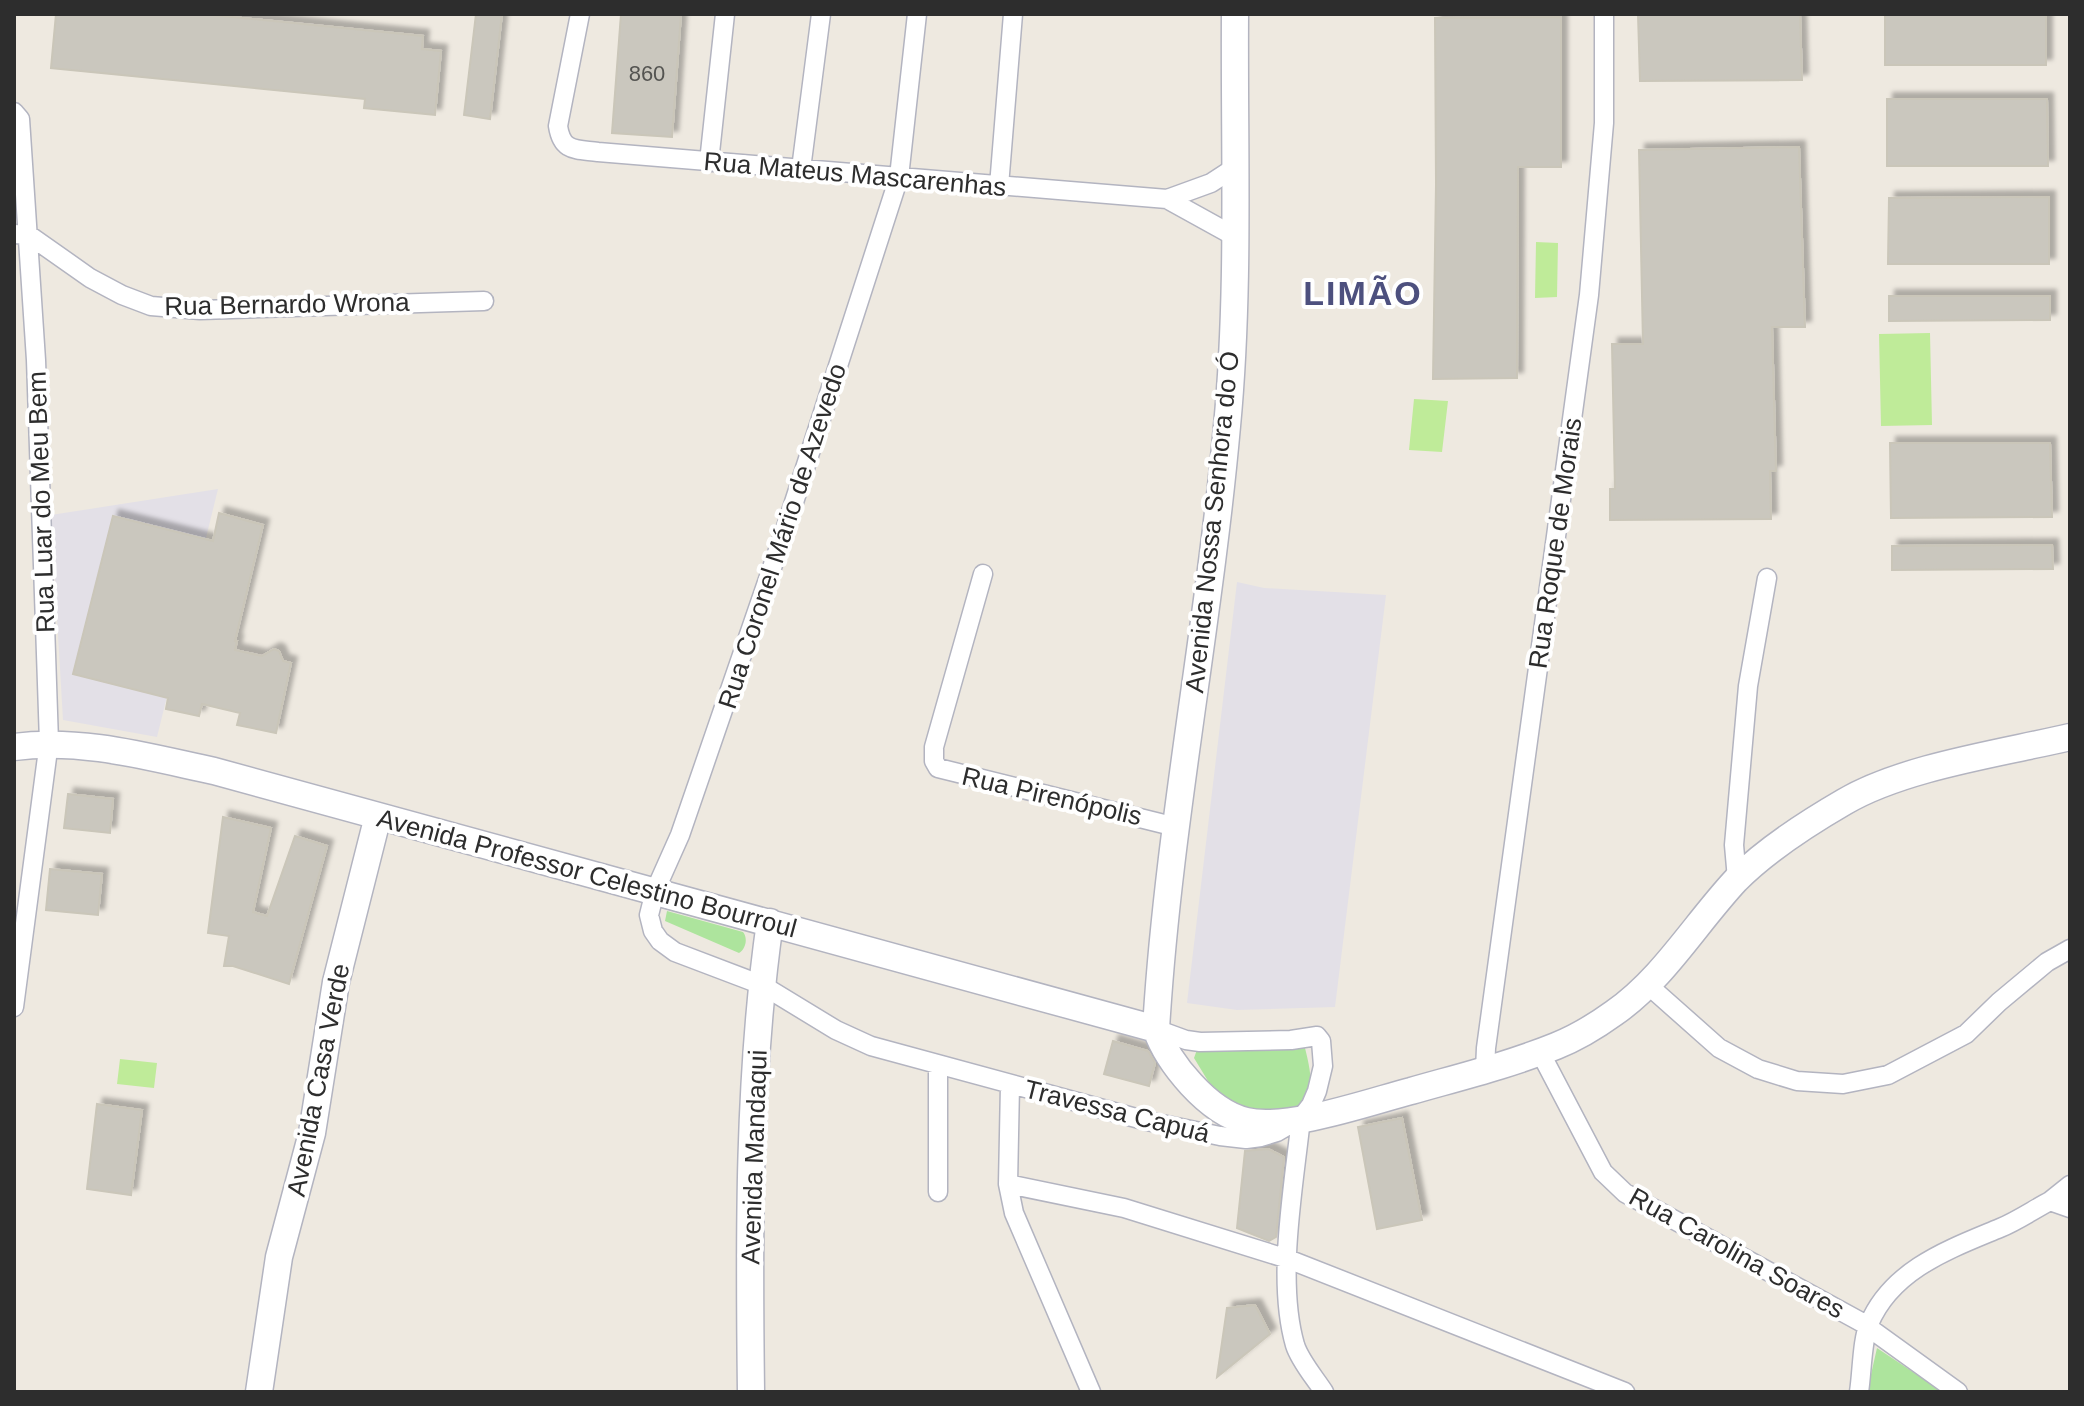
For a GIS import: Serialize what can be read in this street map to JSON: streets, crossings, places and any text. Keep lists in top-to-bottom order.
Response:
{
  "streets": {
    "main road": [
      "Avenida Nossa Senhora do Ó",
      "Avenida Professor Celestino Bourroul",
      "Avenida Casa Verde",
      "Travessa Capuá",
      "Avenida Mandaqui"
    ],
    "street": [
      "Rua Mateus Mascarenhas",
      "Rua Bernardo Wrona",
      "Rua Luar do Meu Bem",
      "Rua Coronel Mário de Azevedo",
      "Rua Roque de Morais",
      "Rua Pirenópolis",
      "Rua Carolina Soares"
    ]
  },
  "crossings": [
    ["Rua Mateus Mascarenhas", "Avenida Nossa Senhora do Ó"],
    ["Rua Mateus Mascarenhas", "Rua Coronel Mário de Azevedo"],
    ["Rua Bernardo Wrona", "Rua Luar do Meu Bem"],
    ["Rua Luar do Meu Bem", "Avenida Professor Celestino Bourroul"],
    ["Avenida Nossa Senhora do Ó", "Rua Pirenópolis"],
    ["Avenida Nossa Senhora do Ó", "Avenida Professor Celestino Bourroul"],
    ["Avenida Nossa Senhora do Ó", "Travessa Capuá"],
    ["Rua Coronel Mário de Azevedo", "Avenida Professor Celestino Bourroul"],
    ["Rua Coronel Mário de Azevedo", "Travessa Capuá"],
    ["Avenida Professor Celestino Bourroul", "Avenida Casa Verde"],
    ["Avenida Professor Celestino Bourroul", "Travessa Capuá"],
    ["Avenida Professor Celestino Bourroul", "Avenida Mandaqui"],
    ["Travessa Capuá", "Avenida Mandaqui"]
  ],
  "districts": ["LIMÃO"],
  "house_numbers": ["860"]
}
